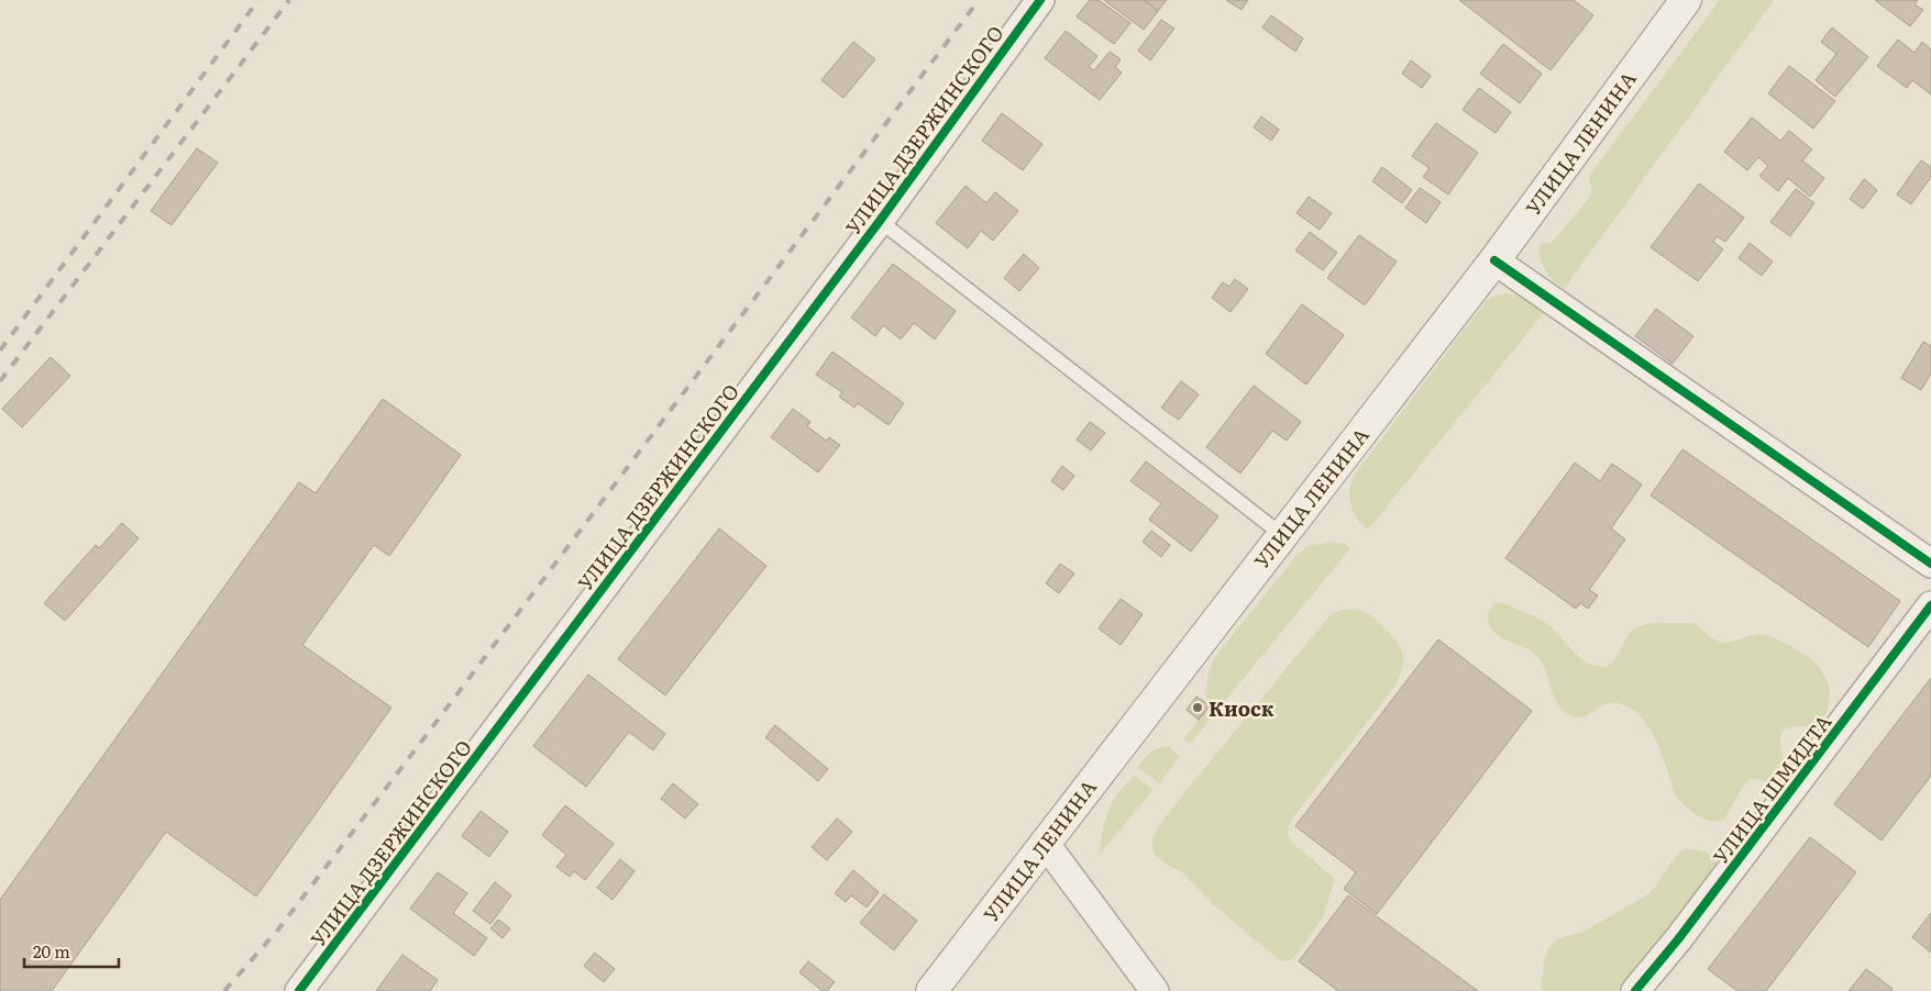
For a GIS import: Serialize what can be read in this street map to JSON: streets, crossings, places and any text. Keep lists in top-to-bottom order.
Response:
{
  "streets": {
    "main road": ["УЛИЦА ЛЕНИНА"],
    "street": ["УЛИЦА ДЗЕРЖИНСКОГО", "УЛИЦА ШМИДТА"]
  },
  "places": ["Киоск"],
  "scale_bar": "20 m"
}
